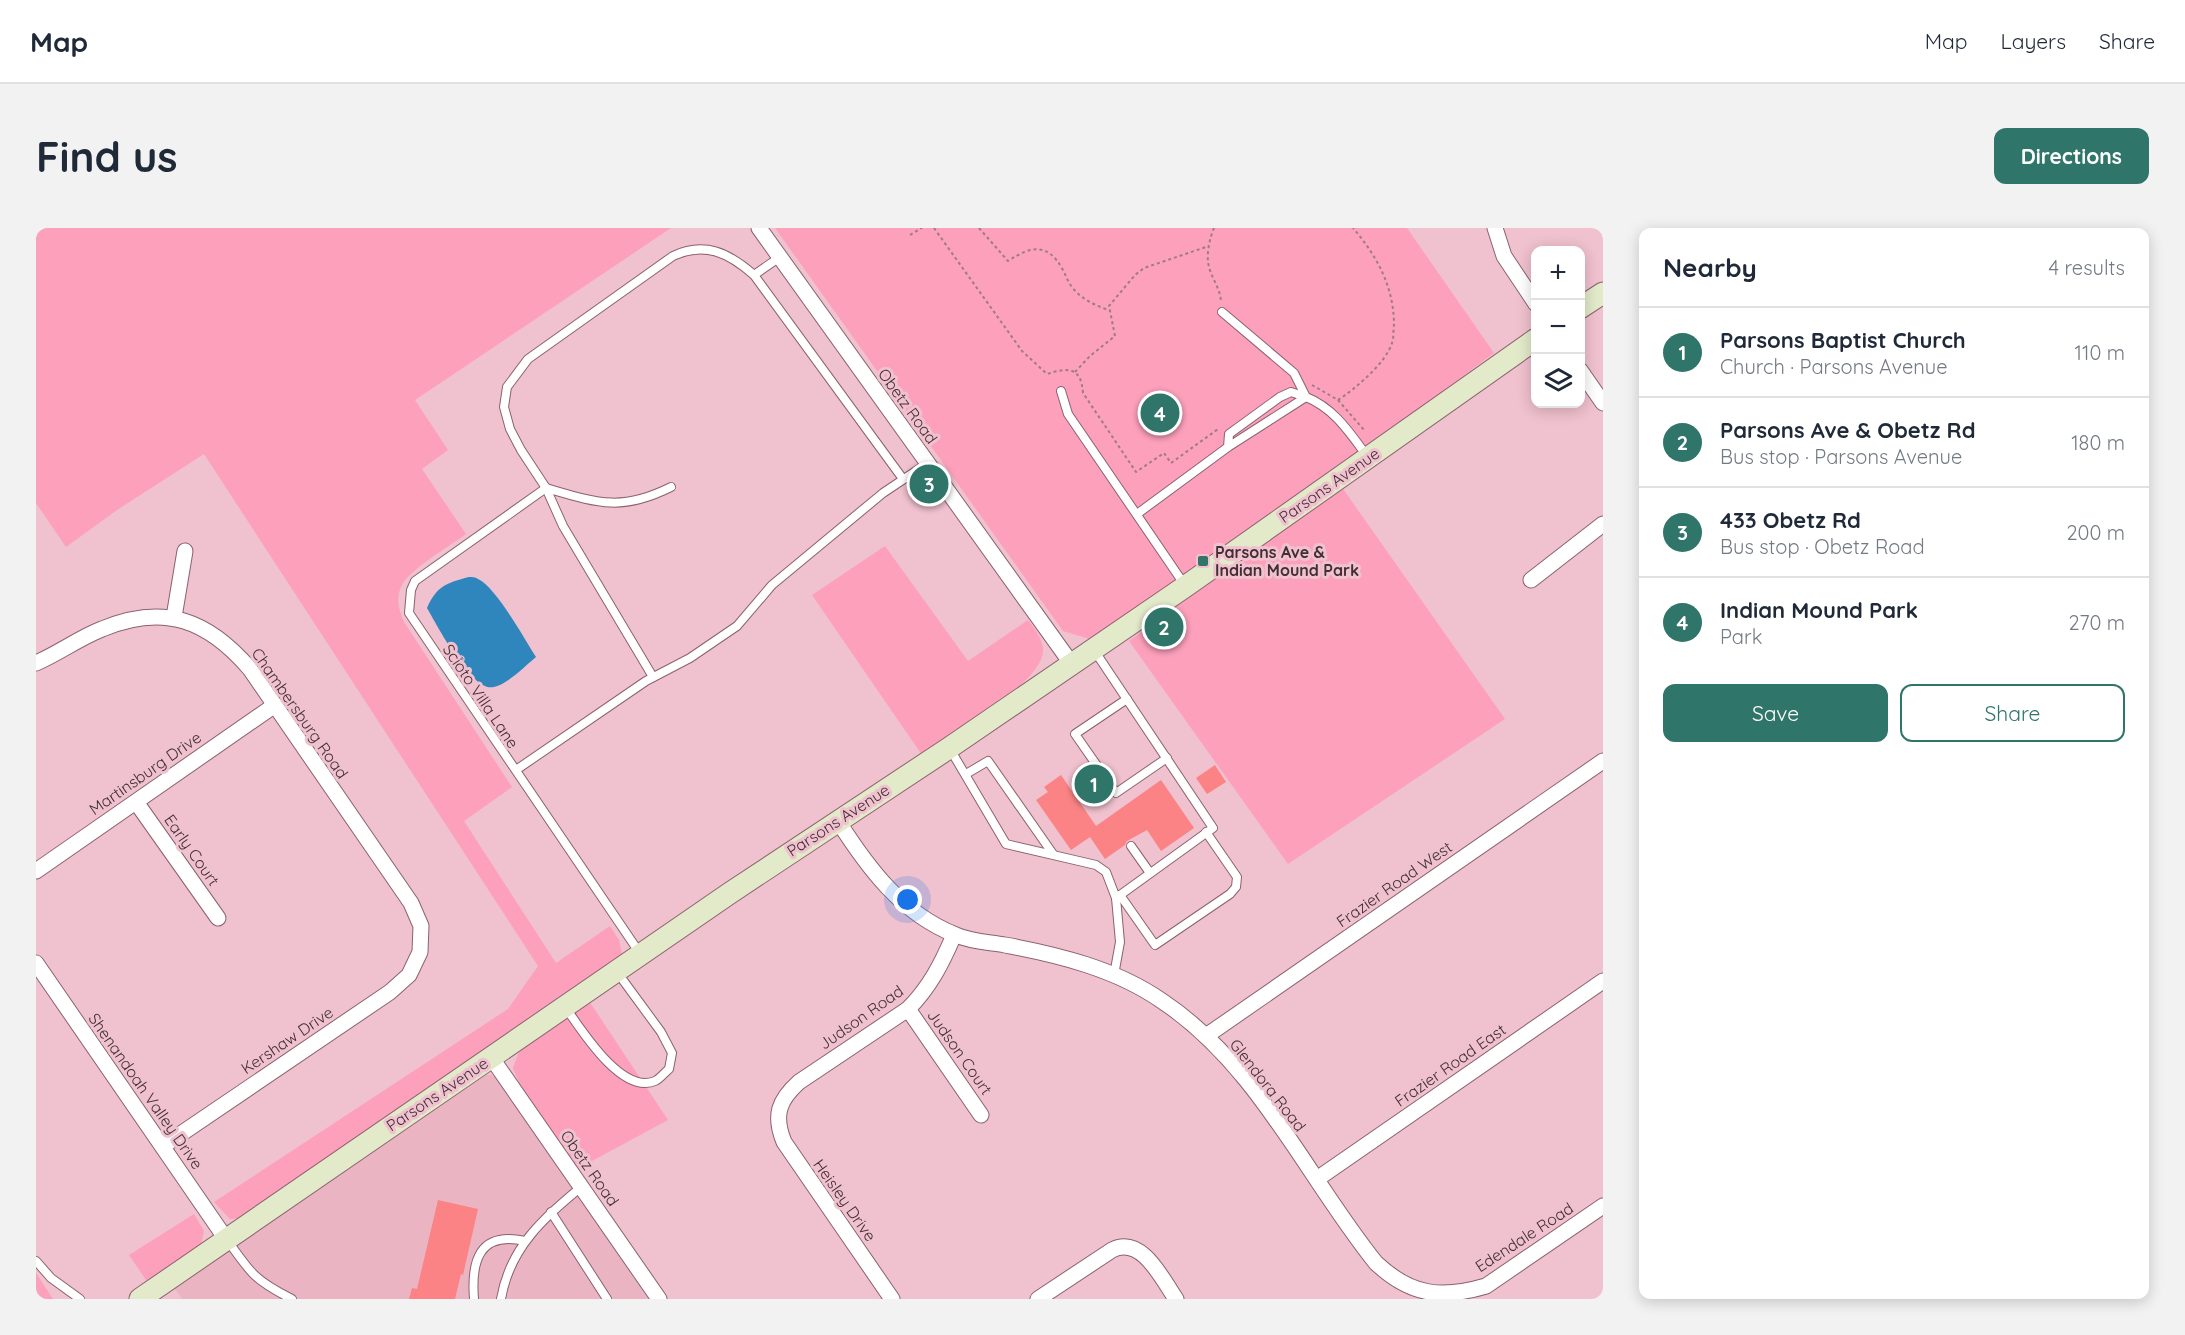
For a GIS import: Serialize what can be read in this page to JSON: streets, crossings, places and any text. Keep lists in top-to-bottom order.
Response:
{
  "streets": {
    "street": [
      "Obetz Road",
      "Parsons Avenue",
      "Chambersburg Road",
      "Martinsburg Drive",
      "Early Court",
      "Frazier Road West",
      "Judson Road",
      "Kershaw Drive",
      "Judson Court",
      "Frazier Road East",
      "Glendora Road",
      "Shenandoah Valley Drive",
      "Heisley Drive",
      "Edendale Road"
    ],
    "lane": ["Scioto Villa Lane"]
  },
  "crossings": [
    ["Obetz Road", "Parsons Avenue"],
    ["Parsons Avenue", "Scioto Villa Lane"],
    ["Parsons Avenue", "Glendora Road"],
    ["Parsons Avenue", "Shenandoah Valley Drive"],
    ["Chambersburg Road", "Martinsburg Drive"],
    ["Chambersburg Road", "Kershaw Drive"],
    ["Martinsburg Drive", "Early Court"],
    ["Frazier Road West", "Glendora Road"],
    ["Judson Road", "Judson Court"],
    ["Judson Road", "Glendora Road"],
    ["Judson Road", "Heisley Drive"],
    ["Kershaw Drive", "Shenandoah Valley Drive"],
    ["Frazier Road East", "Glendora Road"],
    ["Glendora Road", "Edendale Road"]
  ],
  "places": {
    "transit": ["Parsons Ave & Indian Mound Park"]
  },
  "page": {
    "header": "Map",
    "nav": ["Map", "Layers", "Share"],
    "buttons": [
      "Directions",
      ["Save", "Share"]
    ],
    "title": "Find us",
    "heading": ["Nearby", "4 results"],
    "map_buttons": ["+", "−"],
    "list": [
      {
        "mark": "1",
        "name": "Parsons Baptist Church",
        "note": "Church · Parsons Avenue",
        "value": "110 m"
      },
      {
        "mark": "2",
        "name": "Parsons Ave & Obetz Rd",
        "note": "Bus stop · Parsons Avenue",
        "value": "180 m"
      },
      {
        "mark": "3",
        "name": "433 Obetz Rd",
        "note": "Bus stop · Obetz Road",
        "value": "200 m"
      },
      {
        "mark": "4",
        "name": "Indian Mound Park",
        "note": "Park",
        "value": "270 m"
      }
    ],
    "pins": [
      "4",
      "3",
      "2",
      "1"
    ]
  }
}
